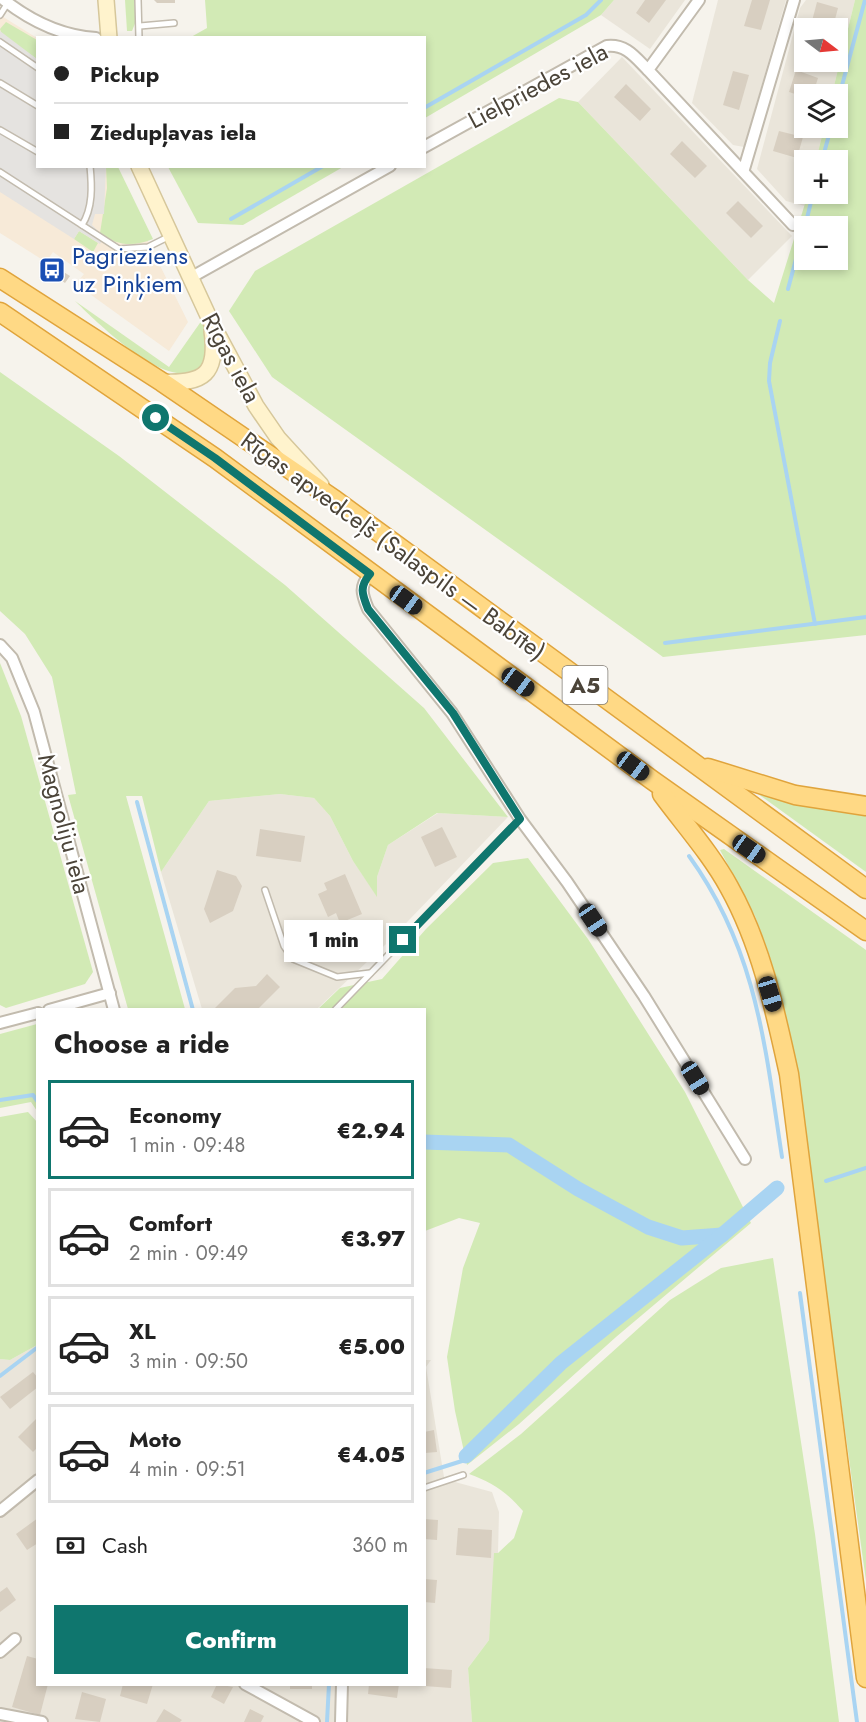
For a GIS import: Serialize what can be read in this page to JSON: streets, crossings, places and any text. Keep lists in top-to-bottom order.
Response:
{
  "streets": {
    "highway": ["Rīgas apvedceļš (Salaspils — Babīte)", "A5"],
    "main road": ["Rīgas iela"],
    "street": ["Lielpriedes iela", "Magnoliju iela"]
  },
  "crossings": [
    ["Rīgas iela", "Rīgas apvedceļš (Salaspils — Babīte)"]
  ],
  "places": {
    "bus stop": ["Pagrieziens uz Piņķiem"]
  },
  "north": "right",
  "page": {
    "map_buttons": ["+", "−"],
    "banner": ["Pickup", "Ziedupļavas iela"],
    "bubble": "1 min",
    "heading": "Choose a ride",
    "list": [
      {
        "name": "Economy",
        "note": "1 min · 09:48",
        "value": "€2.94"
      },
      {
        "name": "Comfort",
        "note": "2 min · 09:49",
        "value": "€3.97"
      },
      {
        "name": "XL",
        "note": "3 min · 09:50",
        "value": "€5.00"
      },
      {
        "name": "Moto",
        "note": "4 min · 09:51",
        "value": "€4.05"
      }
    ],
    "pay": ["Cash", "360 m"],
    "buttons": "Confirm"
  }
}
